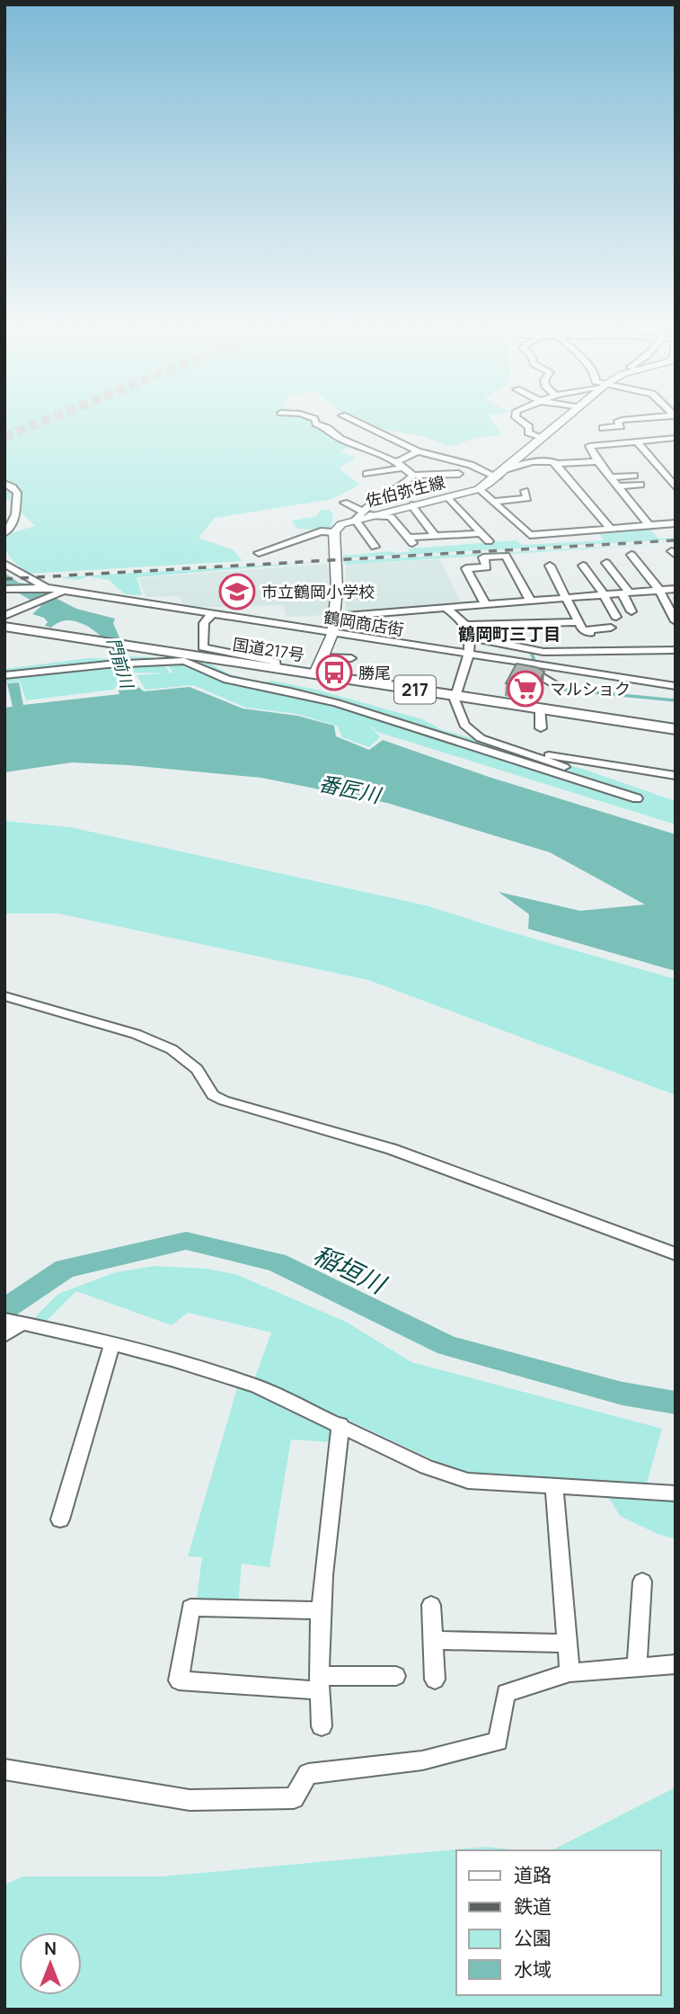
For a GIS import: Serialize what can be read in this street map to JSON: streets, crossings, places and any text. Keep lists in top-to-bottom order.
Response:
{
  "streets": {
    "highway": ["国道217号", "217"],
    "main road": ["佐伯弥生線"],
    "street": ["鶴岡商店街"]
  },
  "districts": ["鶴岡町三丁目"],
  "water": ["門前川", "番匠川", "稲垣川"],
  "places": {
    "school or university": ["市立鶴岡小学校"],
    "bus stop": ["勝尾"],
    "supermarket": ["マルショク"]
  },
  "legend": [
    "道路",
    "鉄道",
    "公園",
    "水域"
  ],
  "north": "top"
}
